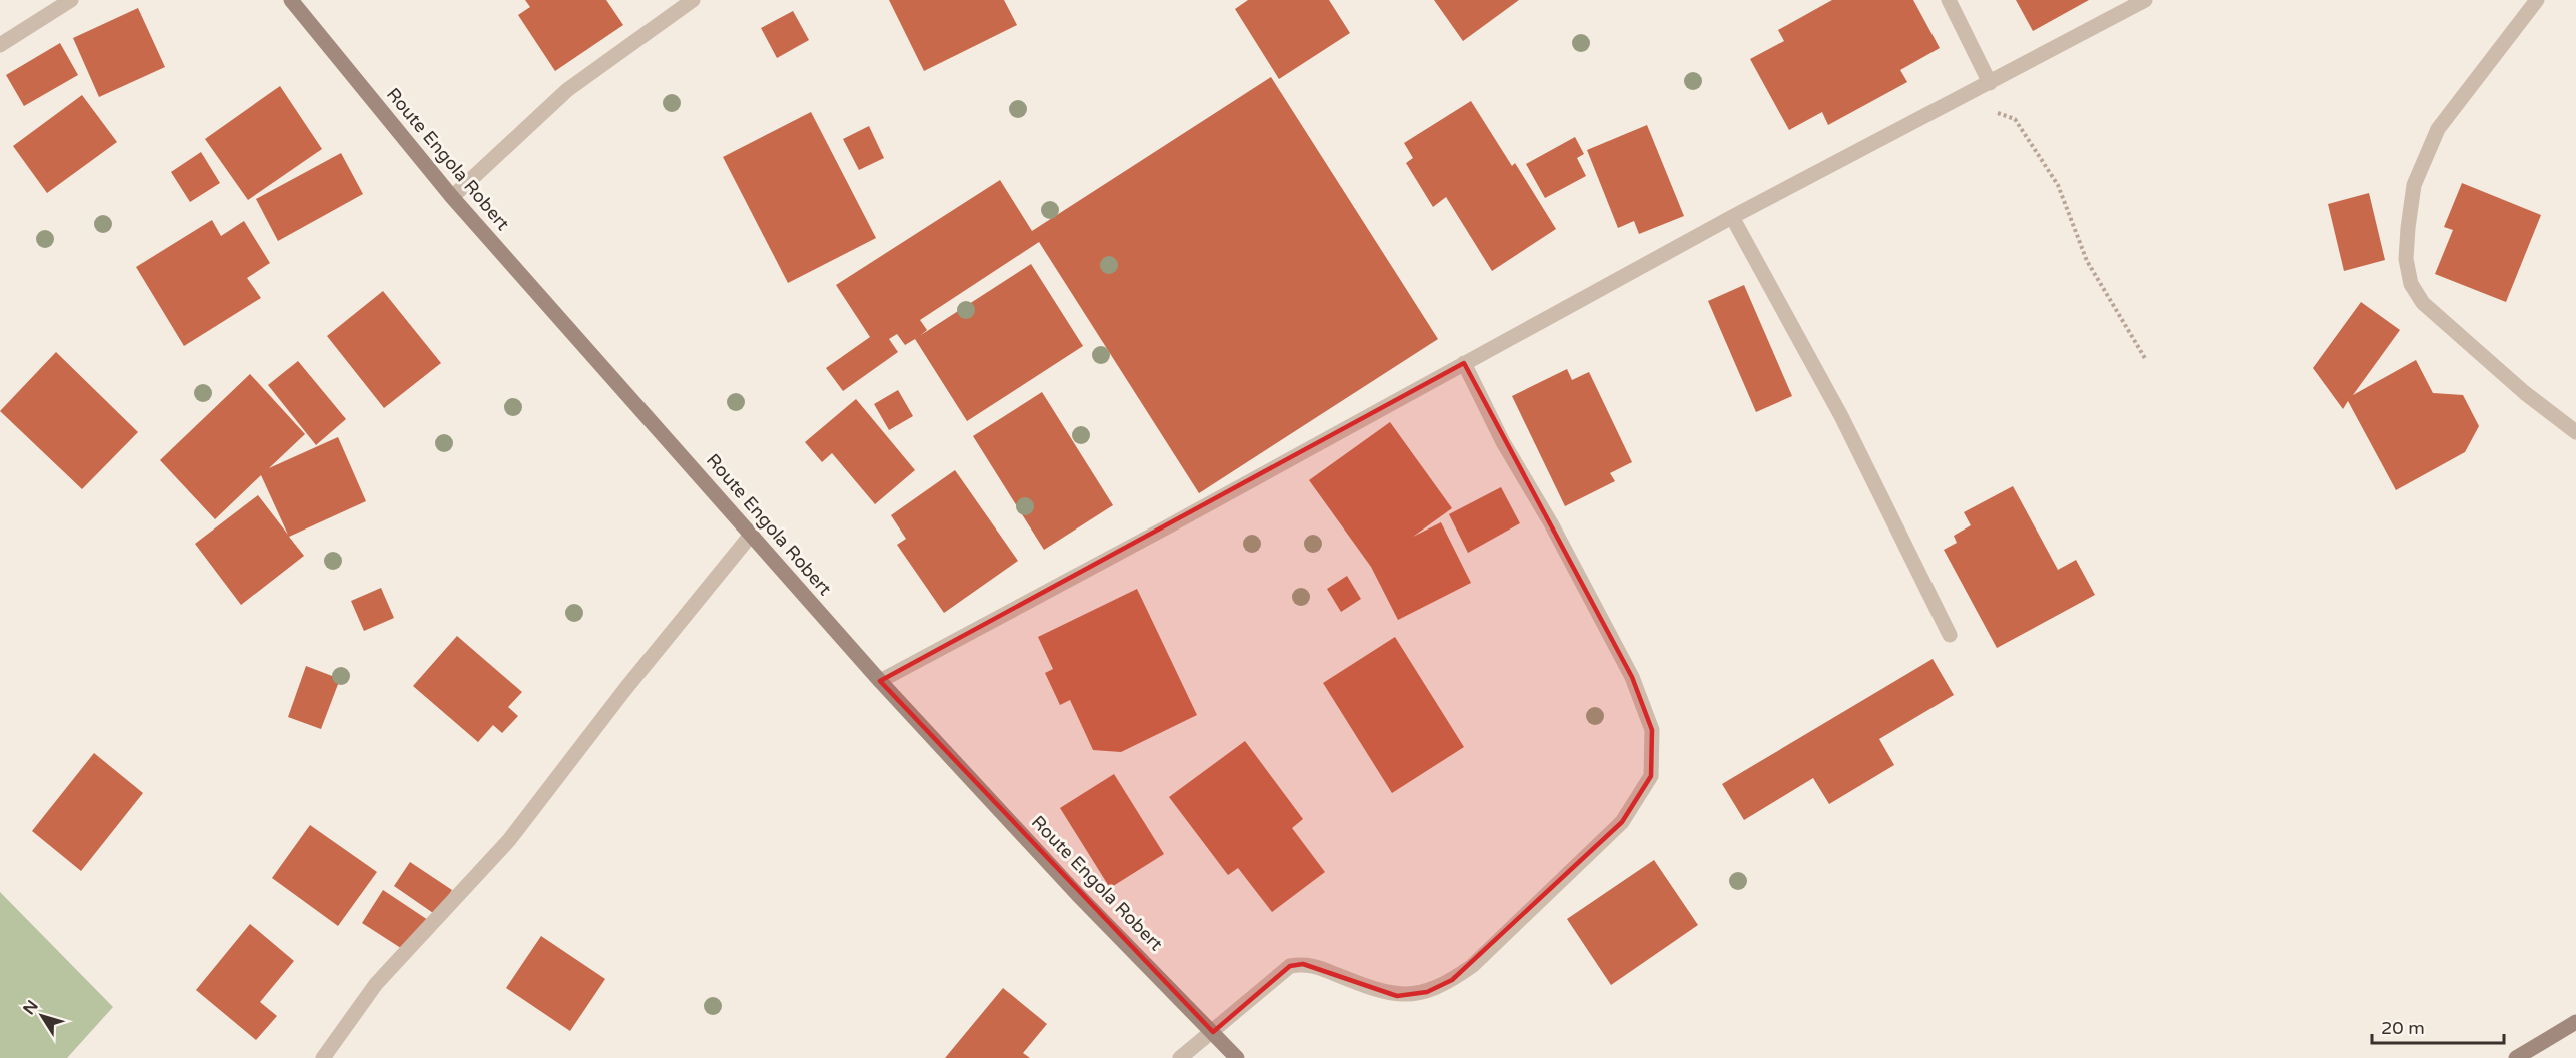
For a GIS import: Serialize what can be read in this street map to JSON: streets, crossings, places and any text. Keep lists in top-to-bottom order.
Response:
{
  "streets": {
    "street": ["Route Engola Robert"]
  },
  "scale_bar": "20 m",
  "north": "top left"
}
